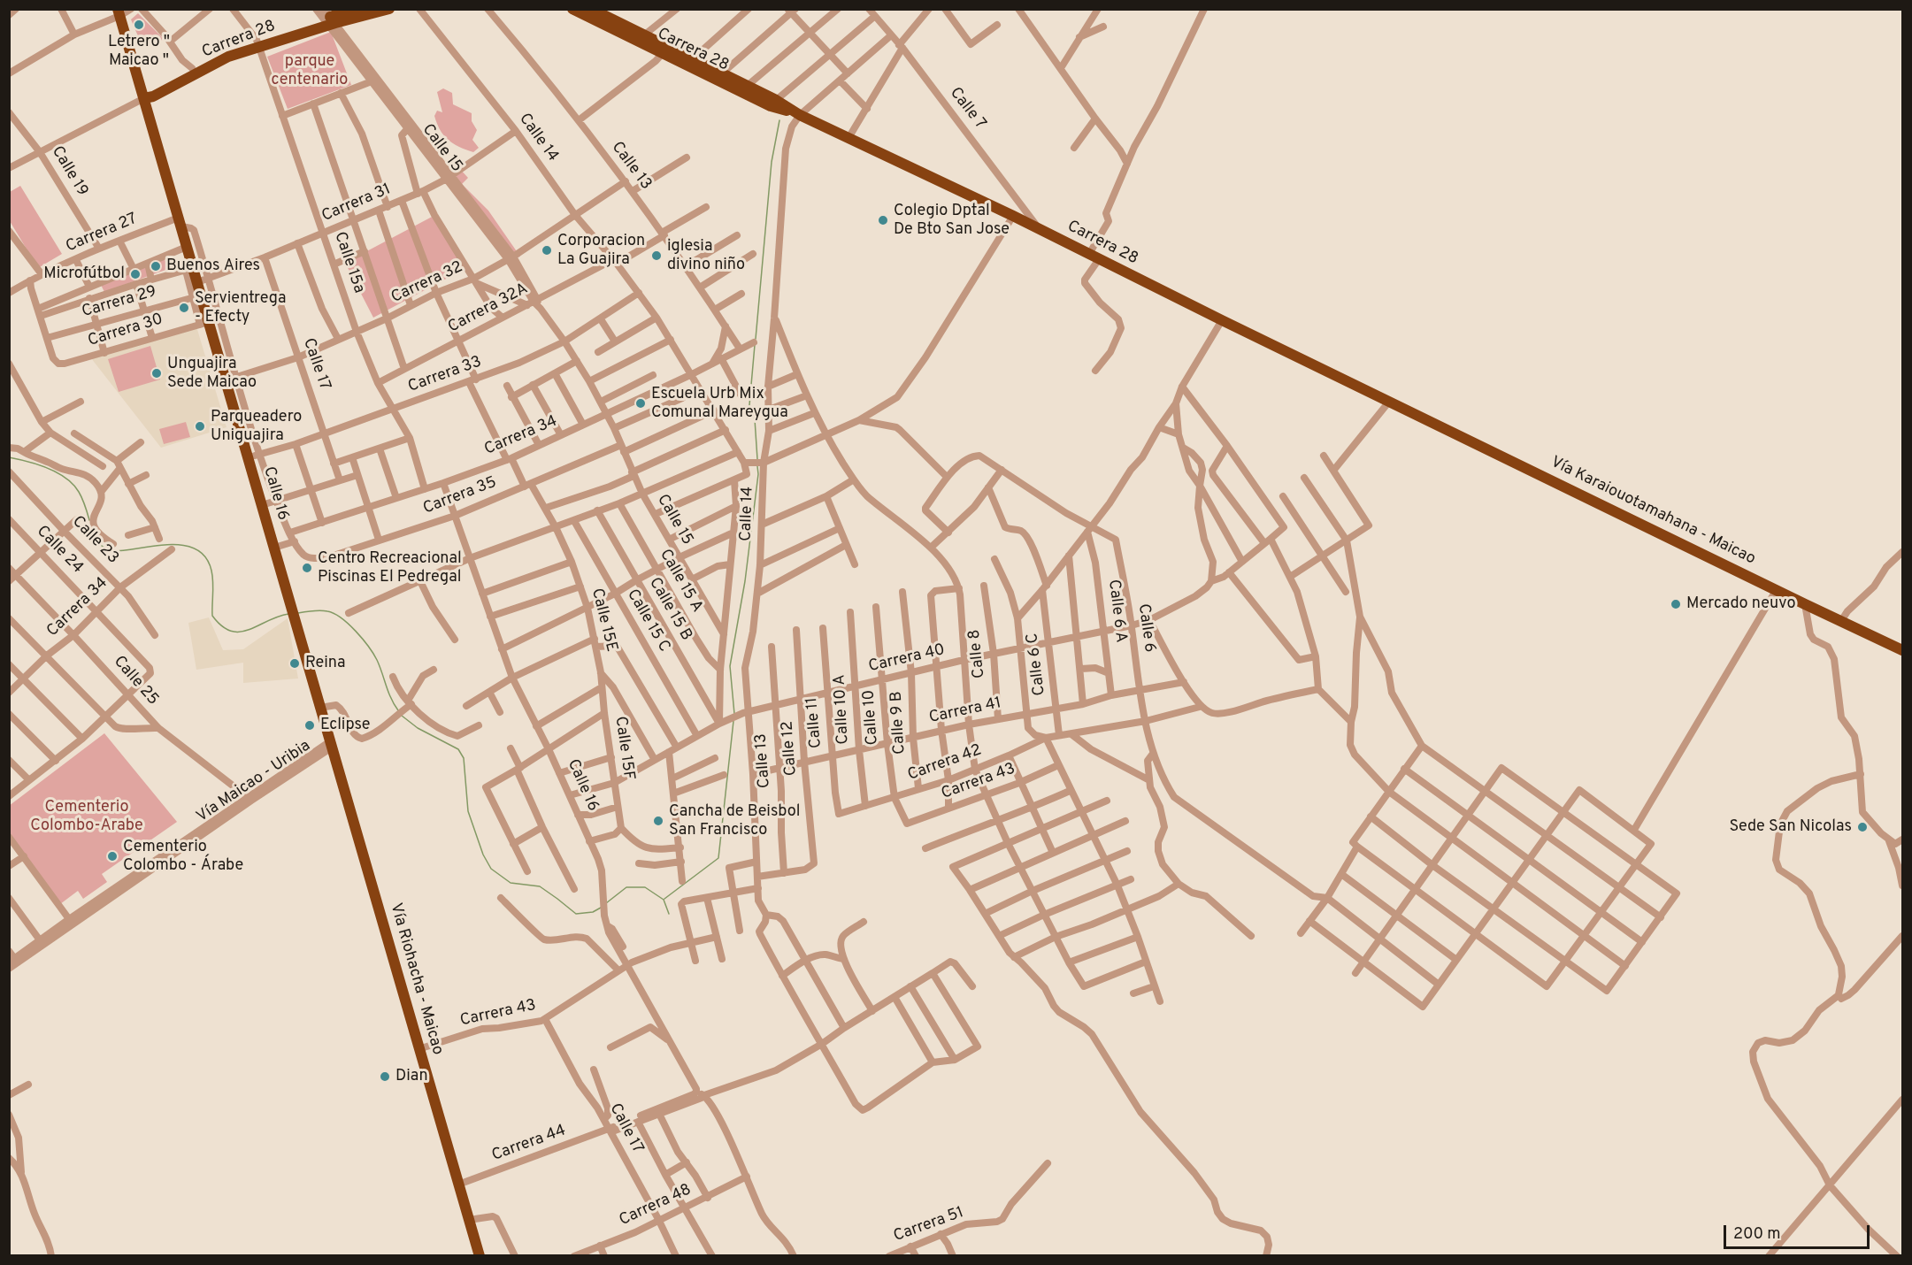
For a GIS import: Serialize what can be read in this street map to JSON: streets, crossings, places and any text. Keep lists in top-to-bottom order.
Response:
{
  "streets": {
    "highway": [
      "Carrera 28",
      "Calle 16",
      "Vía Karaiouotamahana - Maicao",
      "Vía Riohacha - Maicao"
    ],
    "street": [
      "Calle 7",
      "Calle 14",
      "Calle 15",
      "Calle 13",
      "Calle 19",
      "Carrera 31",
      "Carrera 27",
      "Calle 15a",
      "Carrera 32",
      "Carrera 29",
      "Carrera 32A",
      "Carrera 30",
      "Calle 17",
      "Carrera 33",
      "Carrera 34",
      "Carrera 35",
      "Calle 23",
      "Calle 24",
      "Calle 15 A",
      "Calle 15 B",
      "Calle 6 A",
      "Calle 15E",
      "Calle 15 C",
      "Calle 6",
      "Calle 8",
      "Carrera 40",
      "Calle 6 C",
      "Calle 25",
      "Calle 10 A",
      "Carrera 41",
      "Calle 10",
      "Calle 11",
      "Calle 9 B",
      "Calle 15F",
      "Calle 12",
      "Carrera 42",
      "Vía Maicao - Uribia",
      "Carrera 43",
      "Carrera 44",
      "Carrera 48",
      "Carrera 51"
    ]
  },
  "crossings": [
    ["Carrera 28", "Calle 7"],
    ["Carrera 28", "Calle 14"],
    ["Carrera 28", "Calle 15"],
    ["Carrera 28", "Calle 15a"],
    ["Carrera 28", "Calle 16"],
    ["Carrera 28", "Vía Karaiouotamahana - Maicao"],
    ["Calle 14", "Carrera 31"],
    ["Calle 14", "Carrera 32"],
    ["Calle 14", "Carrera 32A"],
    ["Calle 14", "Carrera 33"],
    ["Calle 14", "Carrera 34"],
    ["Calle 14", "Carrera 35"],
    ["Calle 14", "Carrera 40"],
    ["Calle 14", "Carrera 41"],
    ["Calle 15", "Carrera 31"],
    ["Calle 15", "Carrera 32"],
    ["Calle 15", "Carrera 32A"],
    ["Calle 15", "Carrera 33"],
    ["Calle 15", "Carrera 34"],
    ["Calle 15", "Carrera 35"],
    ["Calle 13", "Carrera 32"],
    ["Calle 13", "Carrera 32A"],
    ["Calle 13", "Carrera 34"],
    ["Calle 13", "Carrera 40"],
    ["Calle 13", "Carrera 41"],
    ["Calle 13", "Calle 12"],
    ["Calle 19", "Carrera 27"],
    ["Carrera 31", "Calle 15a"],
    ["Carrera 31", "Calle 17"],
    ["Carrera 31", "Calle 16"],
    ["Carrera 31", "Calle 15E"],
    ["Carrera 27", "Calle 16"],
    ["Calle 15a", "Carrera 32"],
    ["Calle 15a", "Carrera 32A"],
    ["Calle 15a", "Carrera 33"],
    ["Calle 15a", "Carrera 34"],
    ["Carrera 32", "Calle 17"],
    ["Carrera 32", "Calle 16"],
    ["Carrera 32", "Calle 15E"],
    ["Carrera 29", "Carrera 30"],
    ["Carrera 29", "Calle 16"],
    ["Carrera 32A", "Calle 15E"],
    ["Carrera 30", "Calle 16"],
    ["Calle 17", "Carrera 33"],
    ["Calle 17", "Carrera 43"],
    ["Calle 17", "Carrera 44"],
    ["Calle 17", "Carrera 48"],
    ["Carrera 33", "Calle 16"],
    ["Carrera 33", "Calle 15E"],
    ["Carrera 34", "Calle 16"],
    ["Carrera 34", "Calle 23"],
    ["Carrera 34", "Calle 24"],
    ["Carrera 34", "Calle 15E"],
    ["Carrera 34", "Calle 25"],
    ["Calle 16", "Carrera 35"],
    ["Calle 16", "Carrera 40"],
    ["Calle 16", "Vía Maicao - Uribia"],
    ["Calle 16", "Carrera 43"],
    ["Calle 16", "Vía Riohacha - Maicao"],
    ["Calle 16", "Carrera 44"],
    ["Calle 16", "Carrera 48"],
    ["Carrera 35", "Calle 15E"],
    ["Calle 24", "Calle 25"],
    ["Calle 15 B", "Carrera 40"],
    ["Calle 6 A", "Calle 6"],
    ["Calle 6 A", "Carrera 40"],
    ["Calle 6 A", "Carrera 41"],
    ["Calle 15E", "Carrera 40"],
    ["Calle 15E", "Calle 15F"],
    ["Calle 15 C", "Carrera 40"],
    ["Calle 6", "Carrera 40"],
    ["Calle 6", "Carrera 41"],
    ["Calle 8", "Carrera 40"],
    ["Calle 8", "Carrera 41"],
    ["Carrera 40", "Calle 6 C"],
    ["Carrera 40", "Calle 10 A"],
    ["Carrera 40", "Calle 10"],
    ["Carrera 40", "Calle 11"],
    ["Carrera 40", "Calle 9 B"],
    ["Carrera 40", "Calle 15F"],
    ["Carrera 40", "Calle 12"],
    ["Calle 6 C", "Carrera 41"],
    ["Calle 6 C", "Carrera 42"],
    ["Calle 25", "Vía Maicao - Uribia"],
    ["Calle 10 A", "Carrera 41"],
    ["Calle 10 A", "Carrera 42"],
    ["Carrera 41", "Calle 10"],
    ["Carrera 41", "Calle 11"],
    ["Carrera 41", "Calle 9 B"],
    ["Carrera 41", "Calle 12"],
    ["Calle 10", "Carrera 42"],
    ["Calle 10", "Carrera 43"],
    ["Calle 11", "Carrera 42"],
    ["Calle 9 B", "Carrera 42"],
    ["Vía Maicao - Uribia", "Vía Riohacha - Maicao"],
    ["Carrera 43", "Vía Riohacha - Maicao"],
    ["Vía Riohacha - Maicao", "Carrera 44"]
  ],
  "parks": ["parque centenario", "Cementerio Colombo-Arabe"],
  "places": [
    "Letrero \" Maicao \"",
    "Colegio Dptal De Bto San Jose",
    "Corporacion La Guajira",
    "iglesia divino niño",
    "Buenos Aires",
    "Microfútbol",
    "Servientrega - Efecty",
    "Unguajira Sede Maicao",
    "Escuela Urb Mix Comunal Mareygua",
    "Parqueadero Uniguajira",
    "Centro Recreacional Piscinas El Pedregal",
    "Mercado neuvo",
    "Reina",
    "Eclipse",
    "Cancha de Beisbol San Francisco",
    "Sede San Nicolas",
    "Cementerio Colombo - Árabe",
    "Dian"
  ],
  "scale_bar": "200 m"
}
